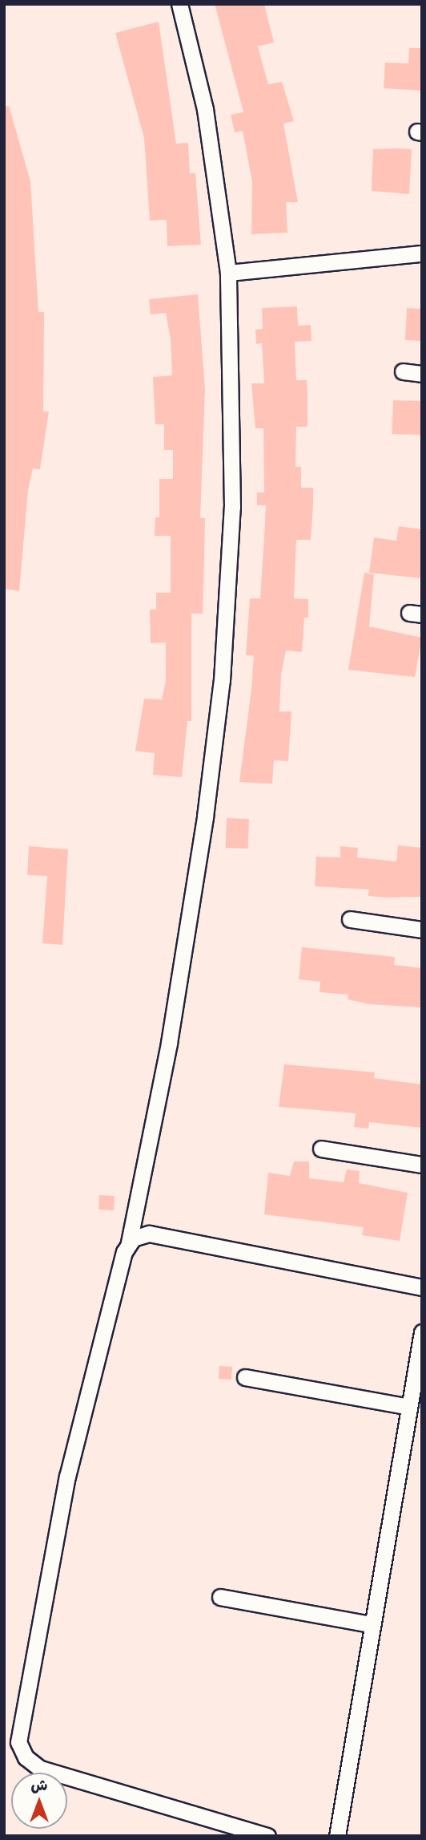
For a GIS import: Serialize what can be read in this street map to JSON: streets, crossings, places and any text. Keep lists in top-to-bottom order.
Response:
{
  "north": "top"
}
